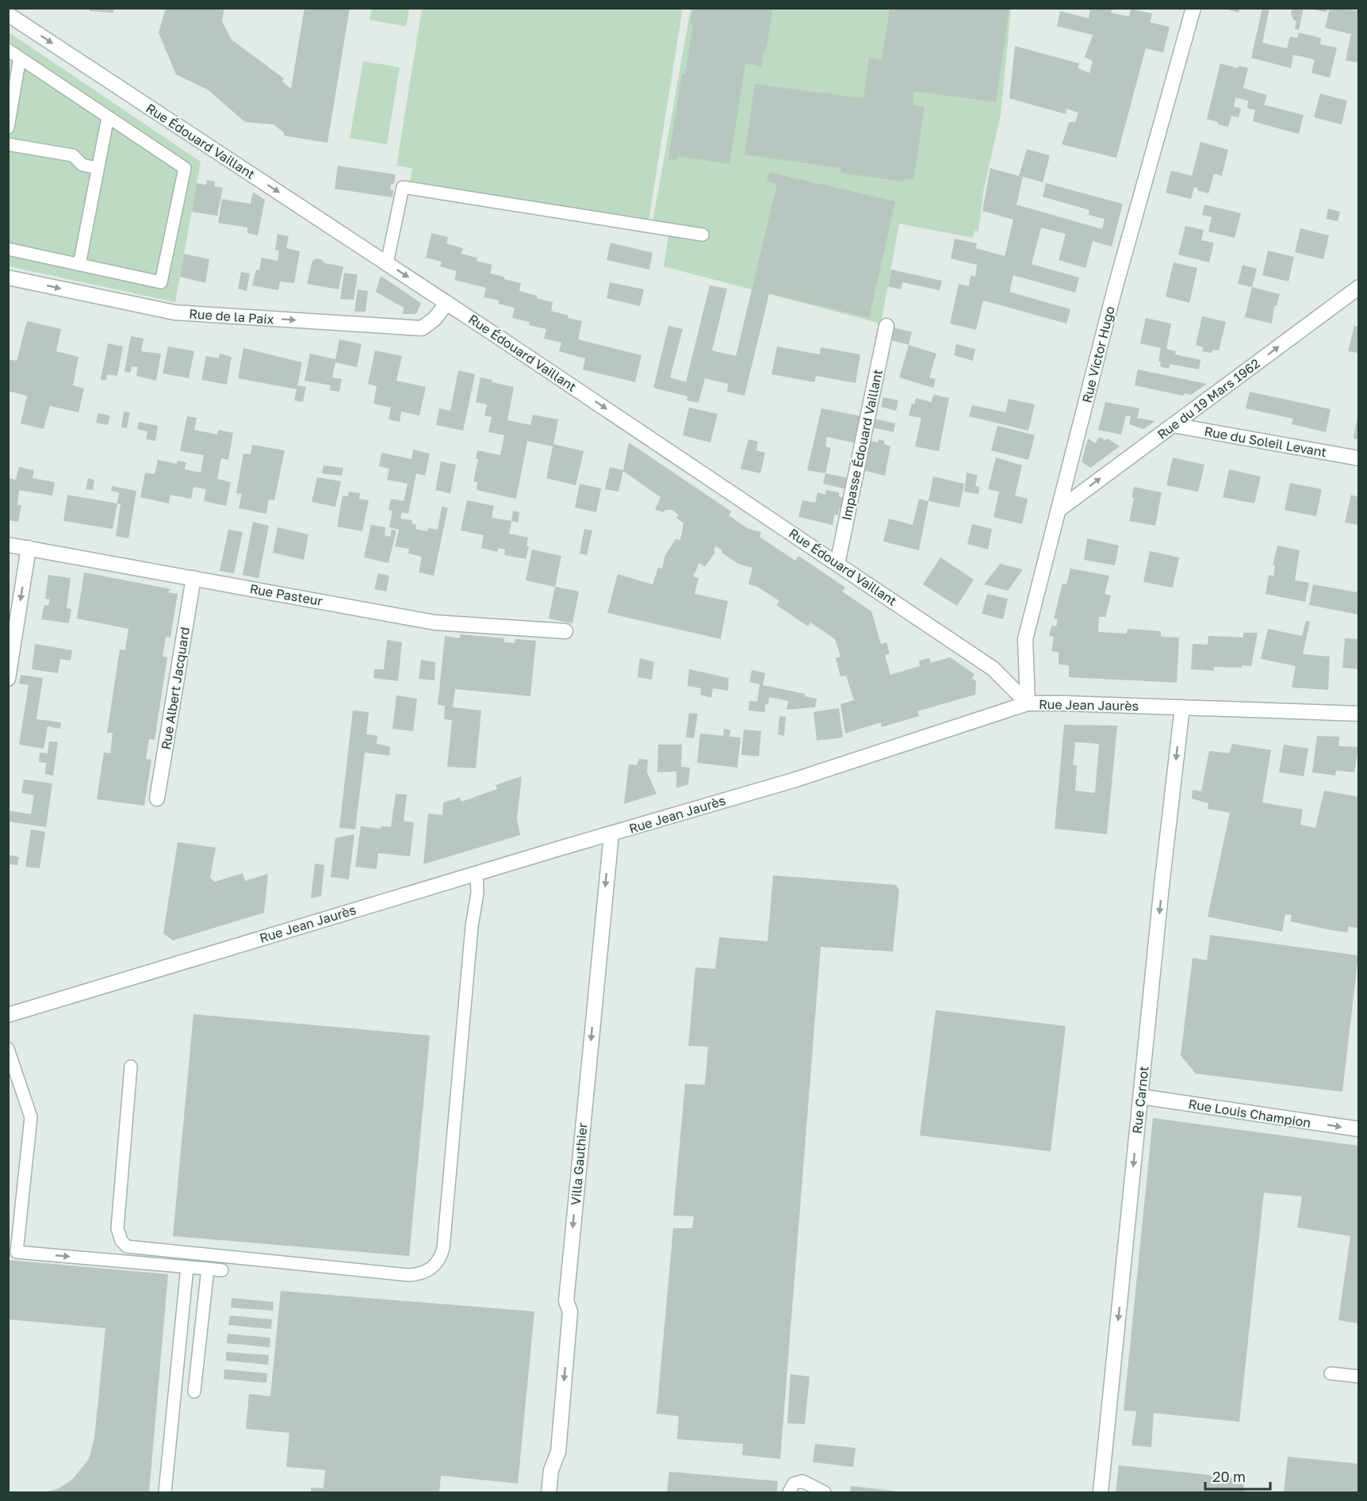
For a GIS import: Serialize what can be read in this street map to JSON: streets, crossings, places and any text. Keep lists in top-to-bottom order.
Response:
{
  "streets": {
    "street": [
      "Rue Édouard Vaillant",
      "Rue de la Paix",
      "Rue Victor Hugo",
      "Rue du 19 Mars 1962",
      "Rue du Soleil Levant",
      "Impasse Édouard Vaillant",
      "Rue Pasteur",
      "Rue Albert Jacquard",
      "Rue Jean Jaurès",
      "Rue Carnot",
      "Rue Louis Champion",
      "Villa Gauthier"
    ]
  },
  "crossings": [
    ["Rue Édouard Vaillant", "Rue de la Paix"],
    ["Rue Édouard Vaillant", "Rue Victor Hugo"],
    ["Rue Édouard Vaillant", "Impasse Édouard Vaillant"],
    ["Rue Édouard Vaillant", "Rue Jean Jaurès"],
    ["Rue Victor Hugo", "Rue du 19 Mars 1962"],
    ["Rue Victor Hugo", "Rue Jean Jaurès"],
    ["Rue du 19 Mars 1962", "Rue du Soleil Levant"],
    ["Rue Pasteur", "Rue Albert Jacquard"],
    ["Rue Jean Jaurès", "Rue Carnot"],
    ["Rue Jean Jaurès", "Villa Gauthier"],
    ["Rue Carnot", "Rue Louis Champion"]
  ],
  "one_way": [
    "Rue Édouard Vaillant",
    "Rue de la Paix",
    "Rue du 19 Mars 1962",
    "Rue Carnot",
    "Rue Louis Champion",
    "Villa Gauthier"
  ],
  "scale_bar": "20 m"
}
